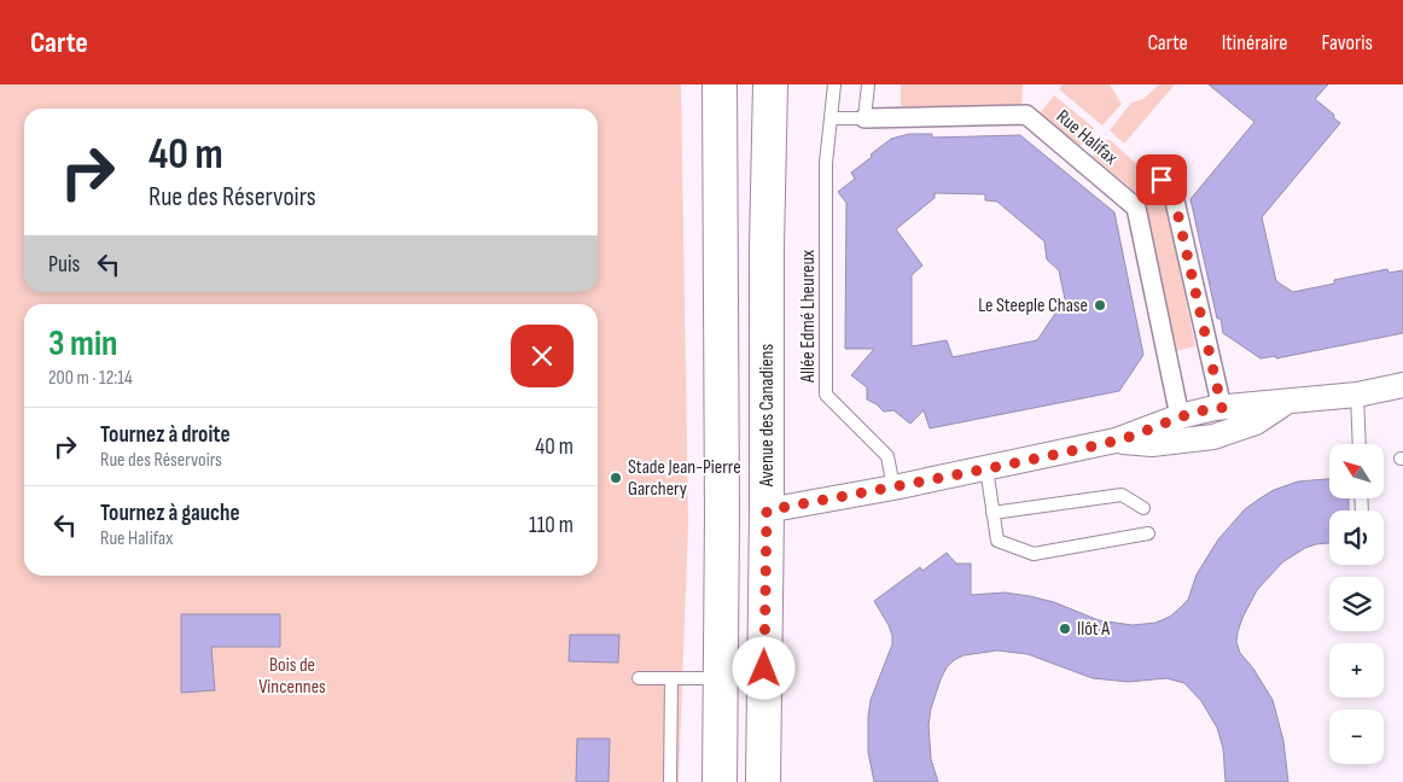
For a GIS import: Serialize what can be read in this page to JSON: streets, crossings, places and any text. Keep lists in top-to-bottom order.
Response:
{
  "streets": {
    "main road": ["Avenue des Canadiens"],
    "street": ["Rue Halifax"],
    "lane": ["Allée Edmé Lheureux"]
  },
  "parks": ["Bois de Vincennes"],
  "places": ["Le Steeple Chase", "Stade Jean-Pierre Garchery", "Ilôt A"],
  "north": "top left",
  "page": {
    "header": "Carte",
    "nav": ["Carte", "Itinéraire", "Favoris"],
    "turn": ["40 m", "Rue des Réservoirs"],
    "then": "Puis",
    "heading": ["3 min", "200 m · 12:14"],
    "list": [
      {
        "name": "Tournez à droite",
        "note": "Rue des Réservoirs",
        "value": "40 m"
      },
      {
        "name": "Tournez à gauche",
        "note": "Rue Halifax",
        "value": "110 m"
      }
    ],
    "map_buttons": ["+", "−"]
  }
}
